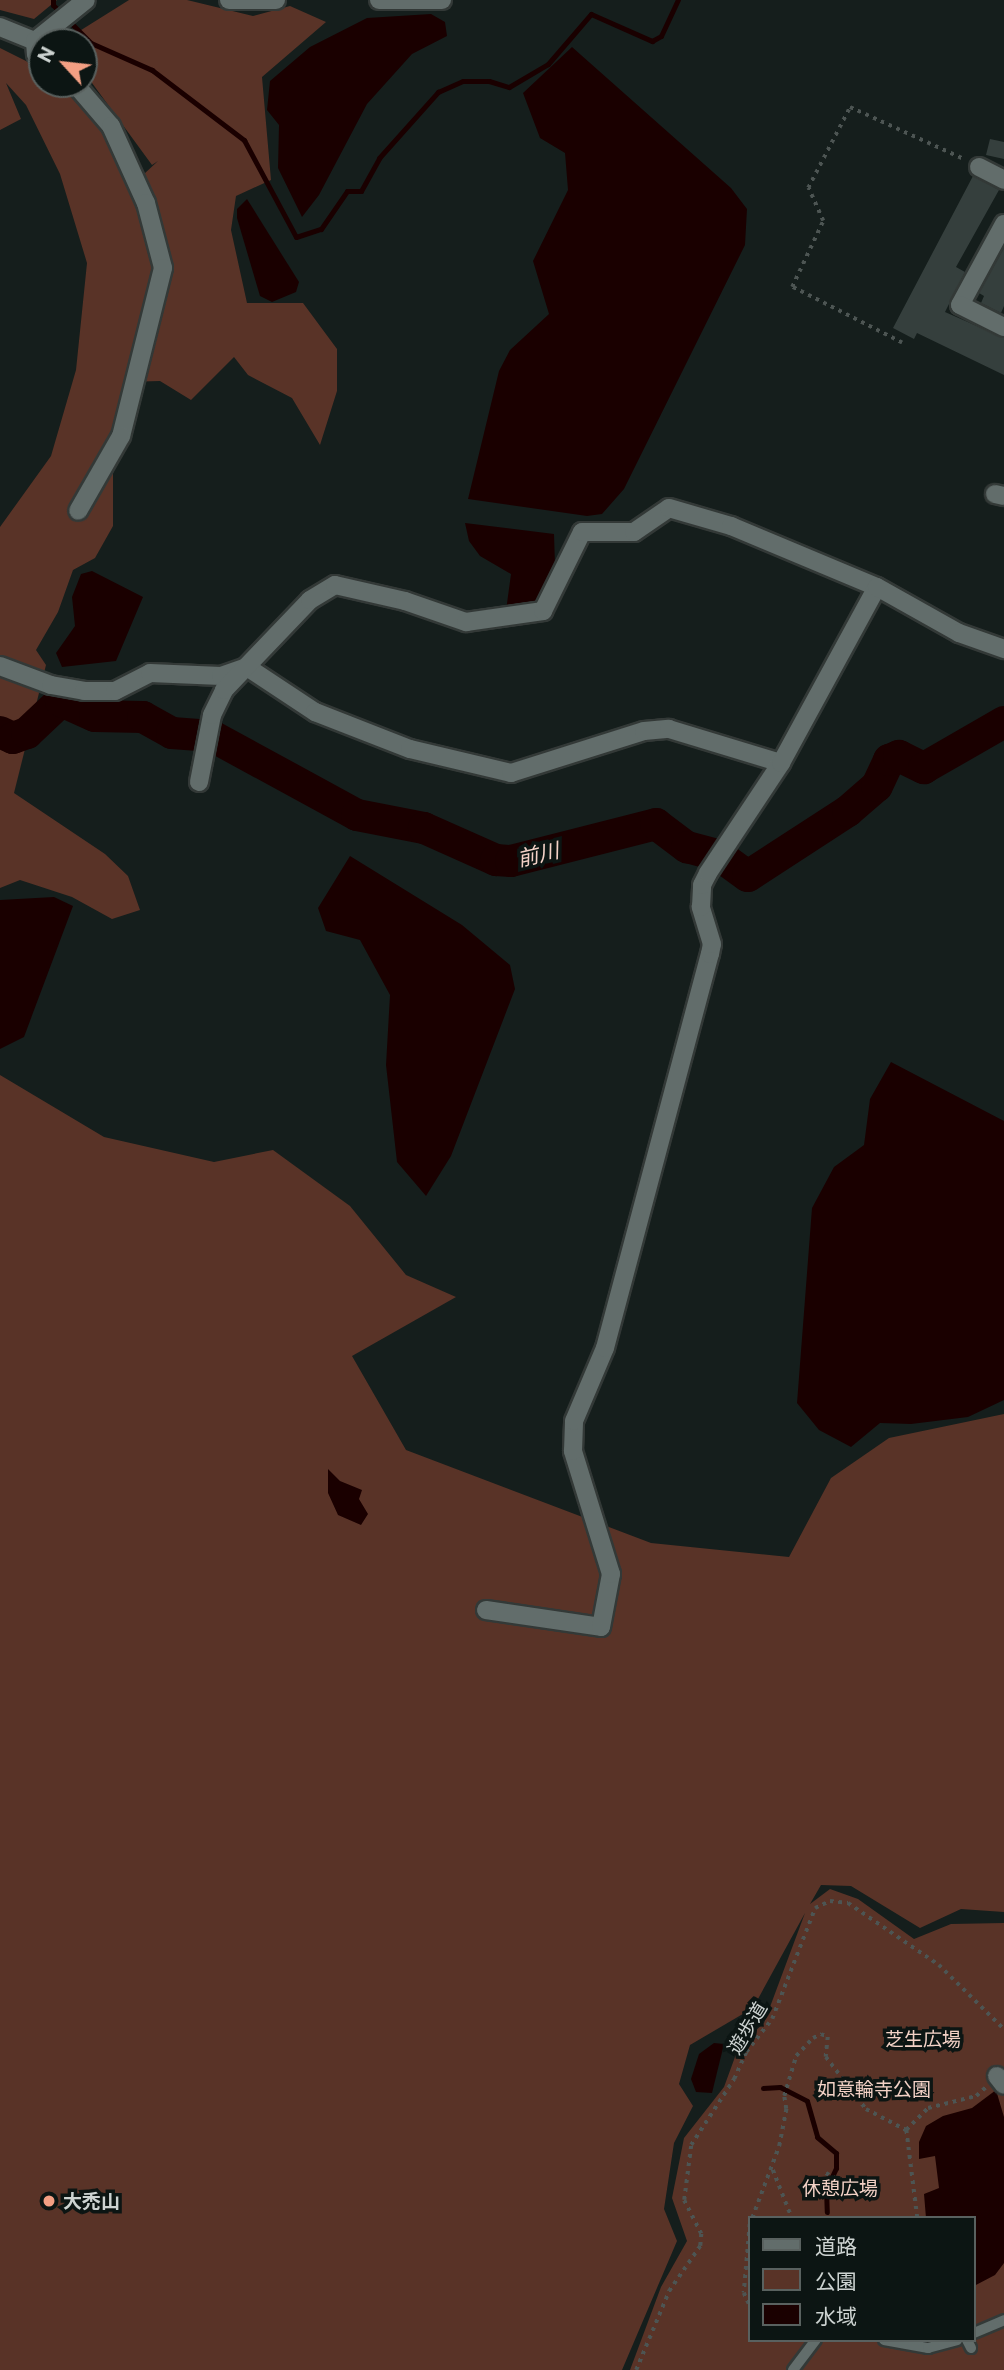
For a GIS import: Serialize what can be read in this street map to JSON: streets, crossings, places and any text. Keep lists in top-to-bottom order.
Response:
{
  "streets": {
    "path": ["遊歩道"]
  },
  "water": ["前川"],
  "parks": ["芝生広場", "如意輪寺公園", "休憩広場"],
  "places": ["大禿山"],
  "legend": ["道路", "公園", "水域"],
  "north": "top left"
}
